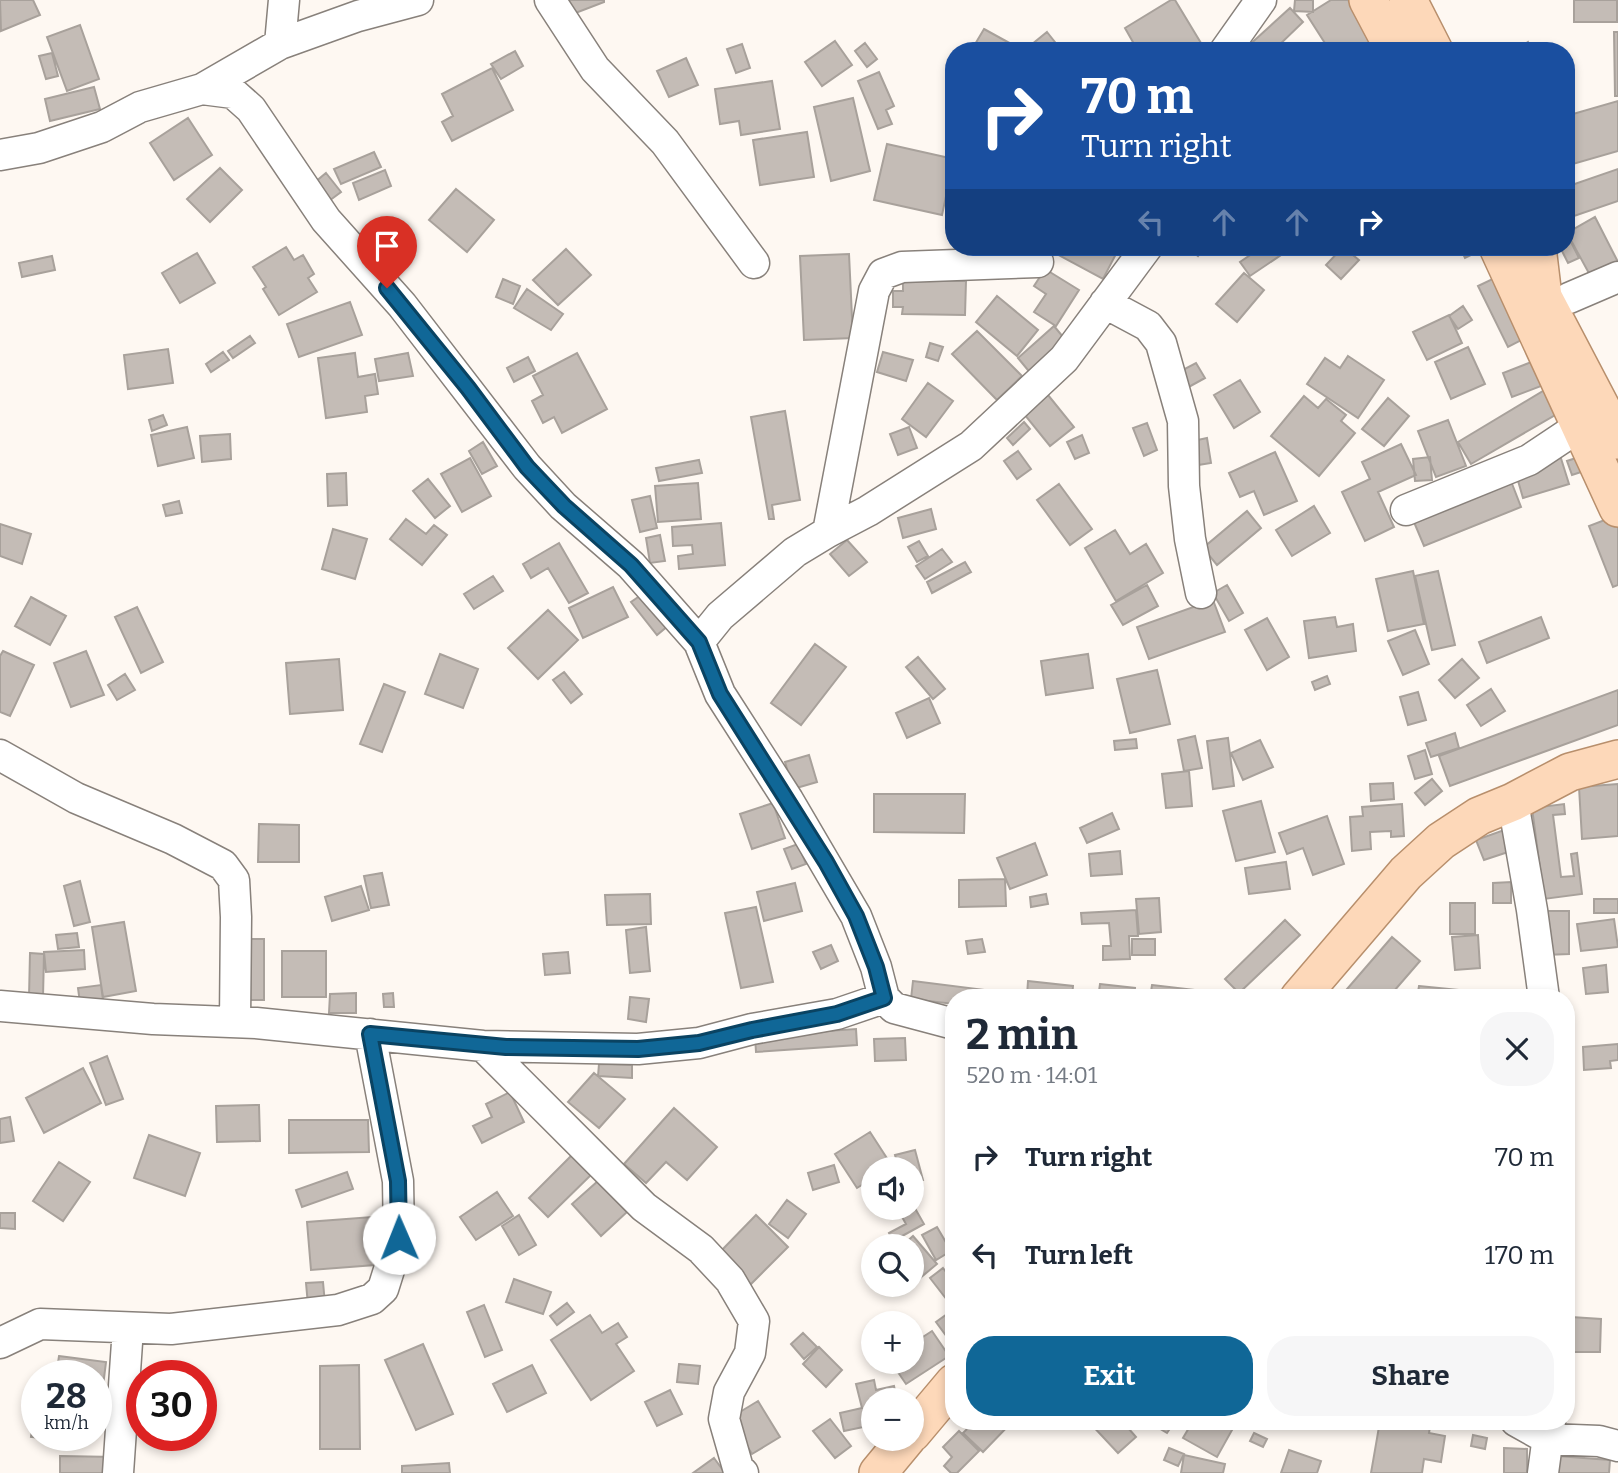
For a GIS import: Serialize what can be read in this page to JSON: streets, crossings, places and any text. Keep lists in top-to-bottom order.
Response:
{
  "page": {
    "turn": ["70 m", "Turn right"],
    "heading": ["2 min", "520 m · 14:01"],
    "list": [
      {
        "name": "Turn right",
        "value": "70 m"
      },
      {
        "name": "Turn left",
        "value": "170 m"
      }
    ],
    "map_buttons": ["+", "−"],
    "buttons": ["Exit", "Share"],
    "speed": "28 km/h",
    "limit": "30"
  }
}
